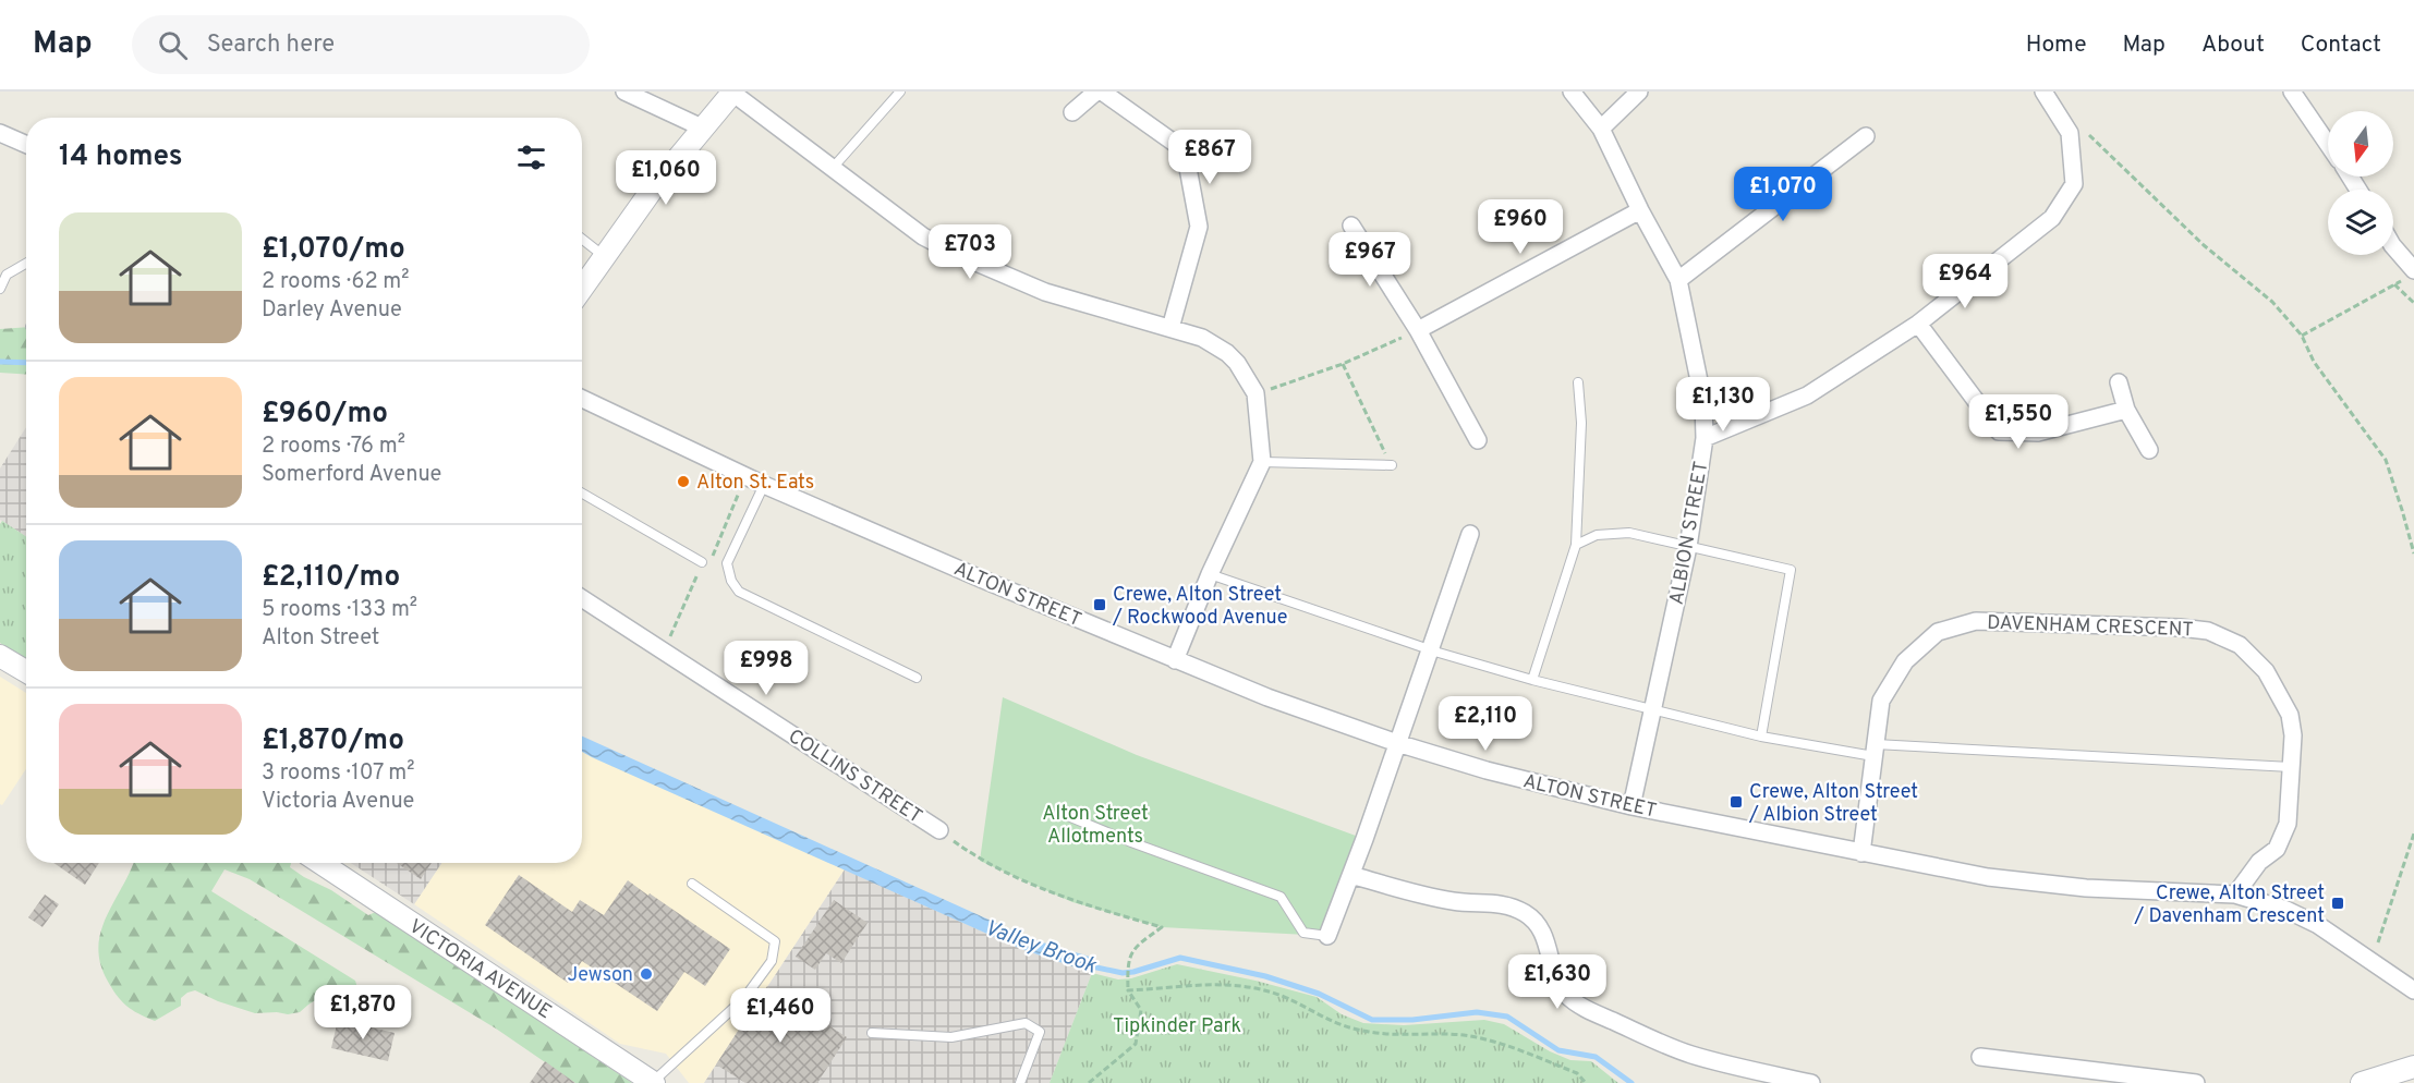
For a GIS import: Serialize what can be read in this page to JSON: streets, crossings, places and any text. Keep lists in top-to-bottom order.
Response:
{
  "streets": {
    "street": [
      "ALBION STREET",
      "ALTON STREET",
      "DAVENHAM CRESCENT",
      "COLLINS STREET",
      "VICTORIA AVENUE"
    ]
  },
  "crossings": [
    ["ALBION STREET", "ALTON STREET"],
    ["ALTON STREET", "DAVENHAM CRESCENT"]
  ],
  "water": ["Valley Brook"],
  "parks": ["Alton Street Allotments", "Tipkinder Park"],
  "places": {
    "other": ["Alton St. Eats", "Jewson"],
    "transit": ["Crewe, Alton Street / Rockwood Avenue", "Crewe, Alton Street / Albion Street", "Crewe, Alton Street / Davenham Crescent"]
  },
  "north": "bottom",
  "page": {
    "header": "Map",
    "search": "Search here",
    "nav": [
      "Home",
      "Map",
      "About",
      "Contact"
    ],
    "heading": "14 homes",
    "price": [
      "£867",
      "£1,060",
      "£1,070",
      "£960",
      "£703",
      "£967",
      "£964",
      "£1,130",
      "£1,550",
      "£998",
      "£2,110",
      "£1,630",
      "£1,870",
      "£1,460"
    ],
    "list": [
      {
        "name": "£1,070/mo",
        "note": "2 rooms · 62 m² · Darley Avenue"
      },
      {
        "name": "£960/mo",
        "note": "2 rooms · 76 m² · Somerford Avenue"
      },
      {
        "name": "£2,110/mo",
        "note": "5 rooms · 133 m² · Alton Street"
      },
      {
        "name": "£1,870/mo",
        "note": "3 rooms · 107 m² · Victoria Avenue"
      }
    ]
  }
}
